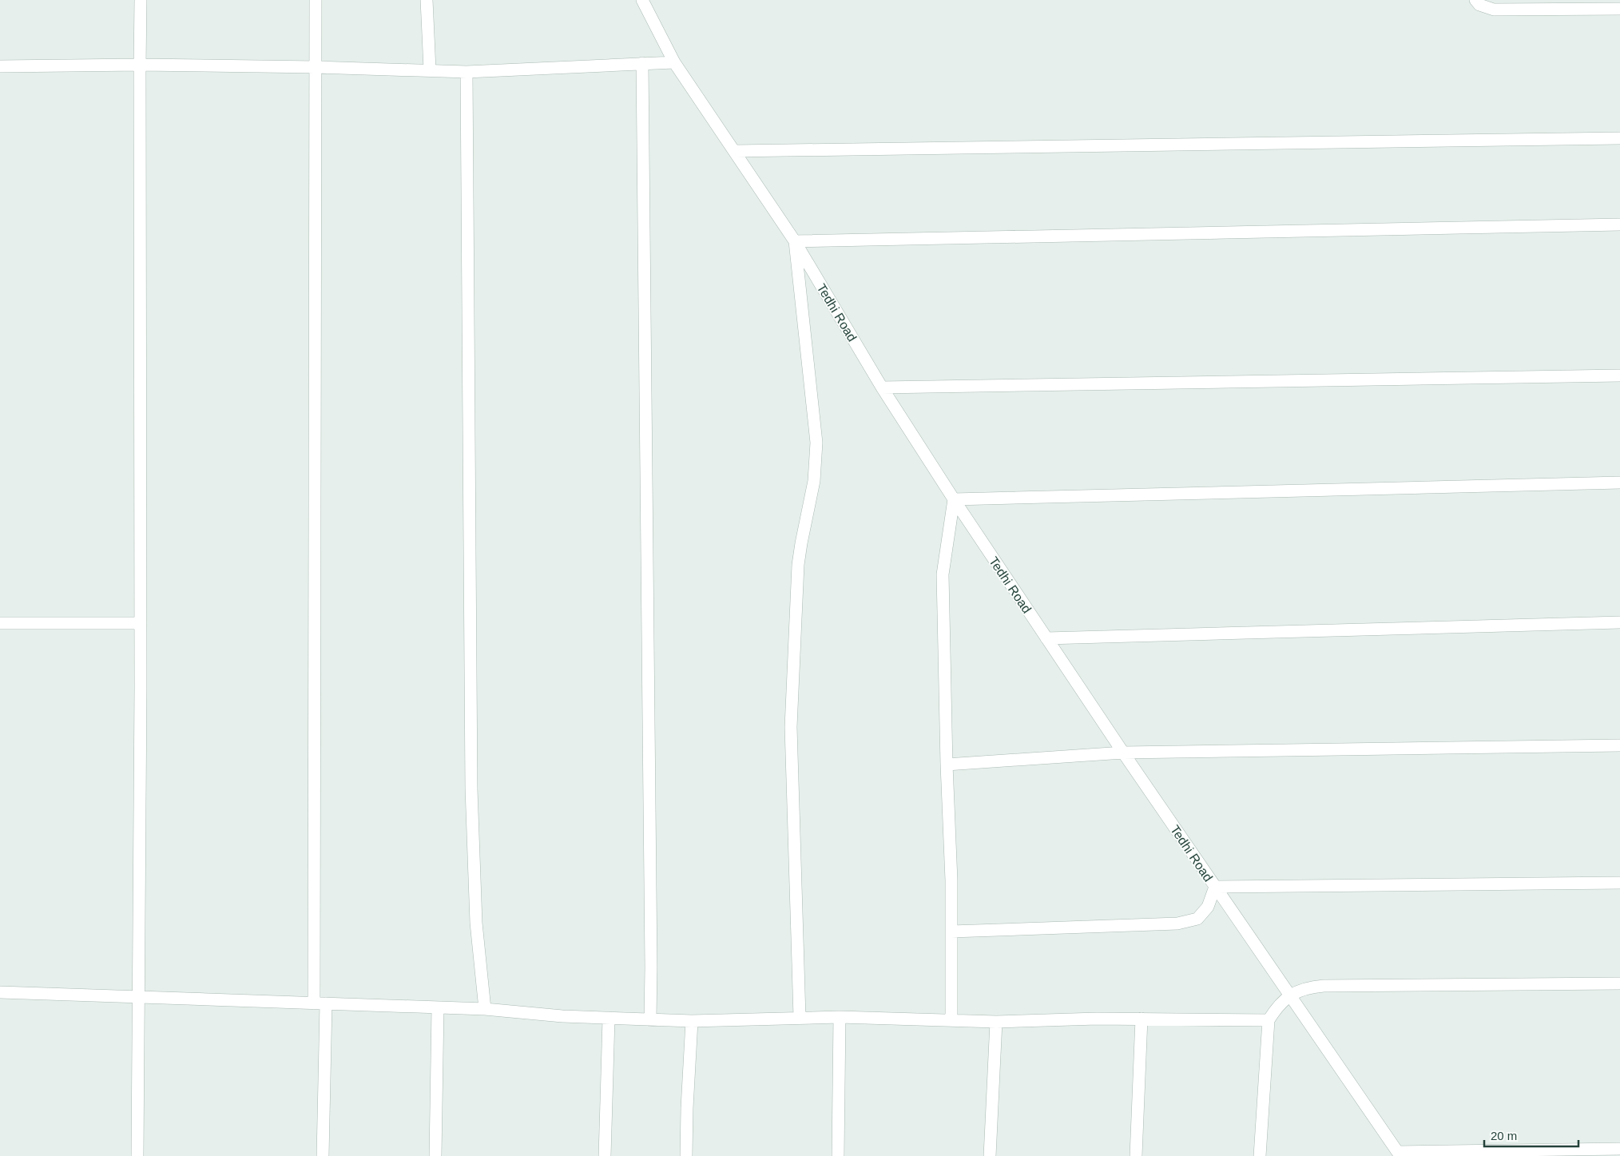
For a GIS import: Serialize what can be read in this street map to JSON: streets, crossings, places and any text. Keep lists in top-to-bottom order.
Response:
{
  "streets": {
    "street": ["Tedhi Road"]
  },
  "scale_bar": "20 m"
}
